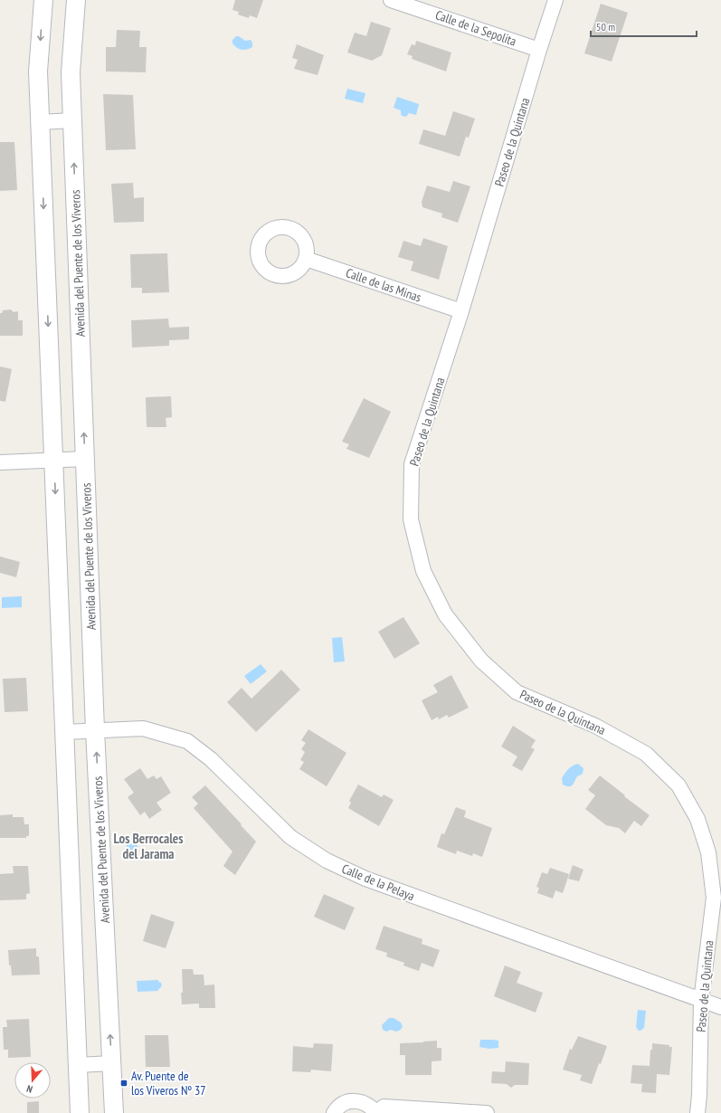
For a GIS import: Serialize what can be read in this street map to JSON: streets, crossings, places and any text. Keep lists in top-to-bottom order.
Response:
{
  "streets": {
    "street": [
      "Calle de la Sepolita",
      "Paseo de la Quintana",
      "Avenida del Puente de los Viveros",
      "Calle de las Minas",
      "Calle de la Pelaya"
    ]
  },
  "crossings": [
    ["Calle de la Sepolita", "Paseo de la Quintana"],
    ["Paseo de la Quintana", "Calle de las Minas"],
    ["Paseo de la Quintana", "Calle de la Pelaya"],
    ["Avenida del Puente de los Viveros", "Calle de la Pelaya"]
  ],
  "districts": ["Los Berrocales del Jarama"],
  "places": {
    "transit": ["Av. Puente de los Viveros Nº 37"]
  },
  "scale_bar": "50 m",
  "north": "bottom"
}
